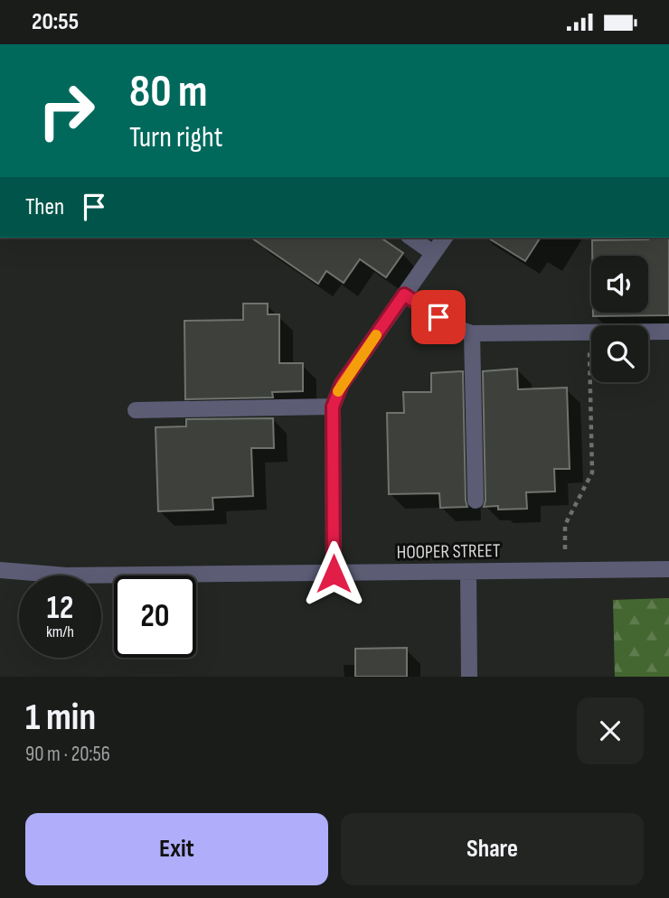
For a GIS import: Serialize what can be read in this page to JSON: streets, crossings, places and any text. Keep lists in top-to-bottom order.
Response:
{
  "streets": {
    "street": ["HOOPER STREET"]
  },
  "page": {
    "status": "20:55",
    "turn": ["80 m", "Turn right"],
    "then": "Then",
    "speed": "12 km/h",
    "limit": "20",
    "heading": ["1 min", "90 m · 20:56"],
    "buttons": ["Exit", "Share"]
  }
}
